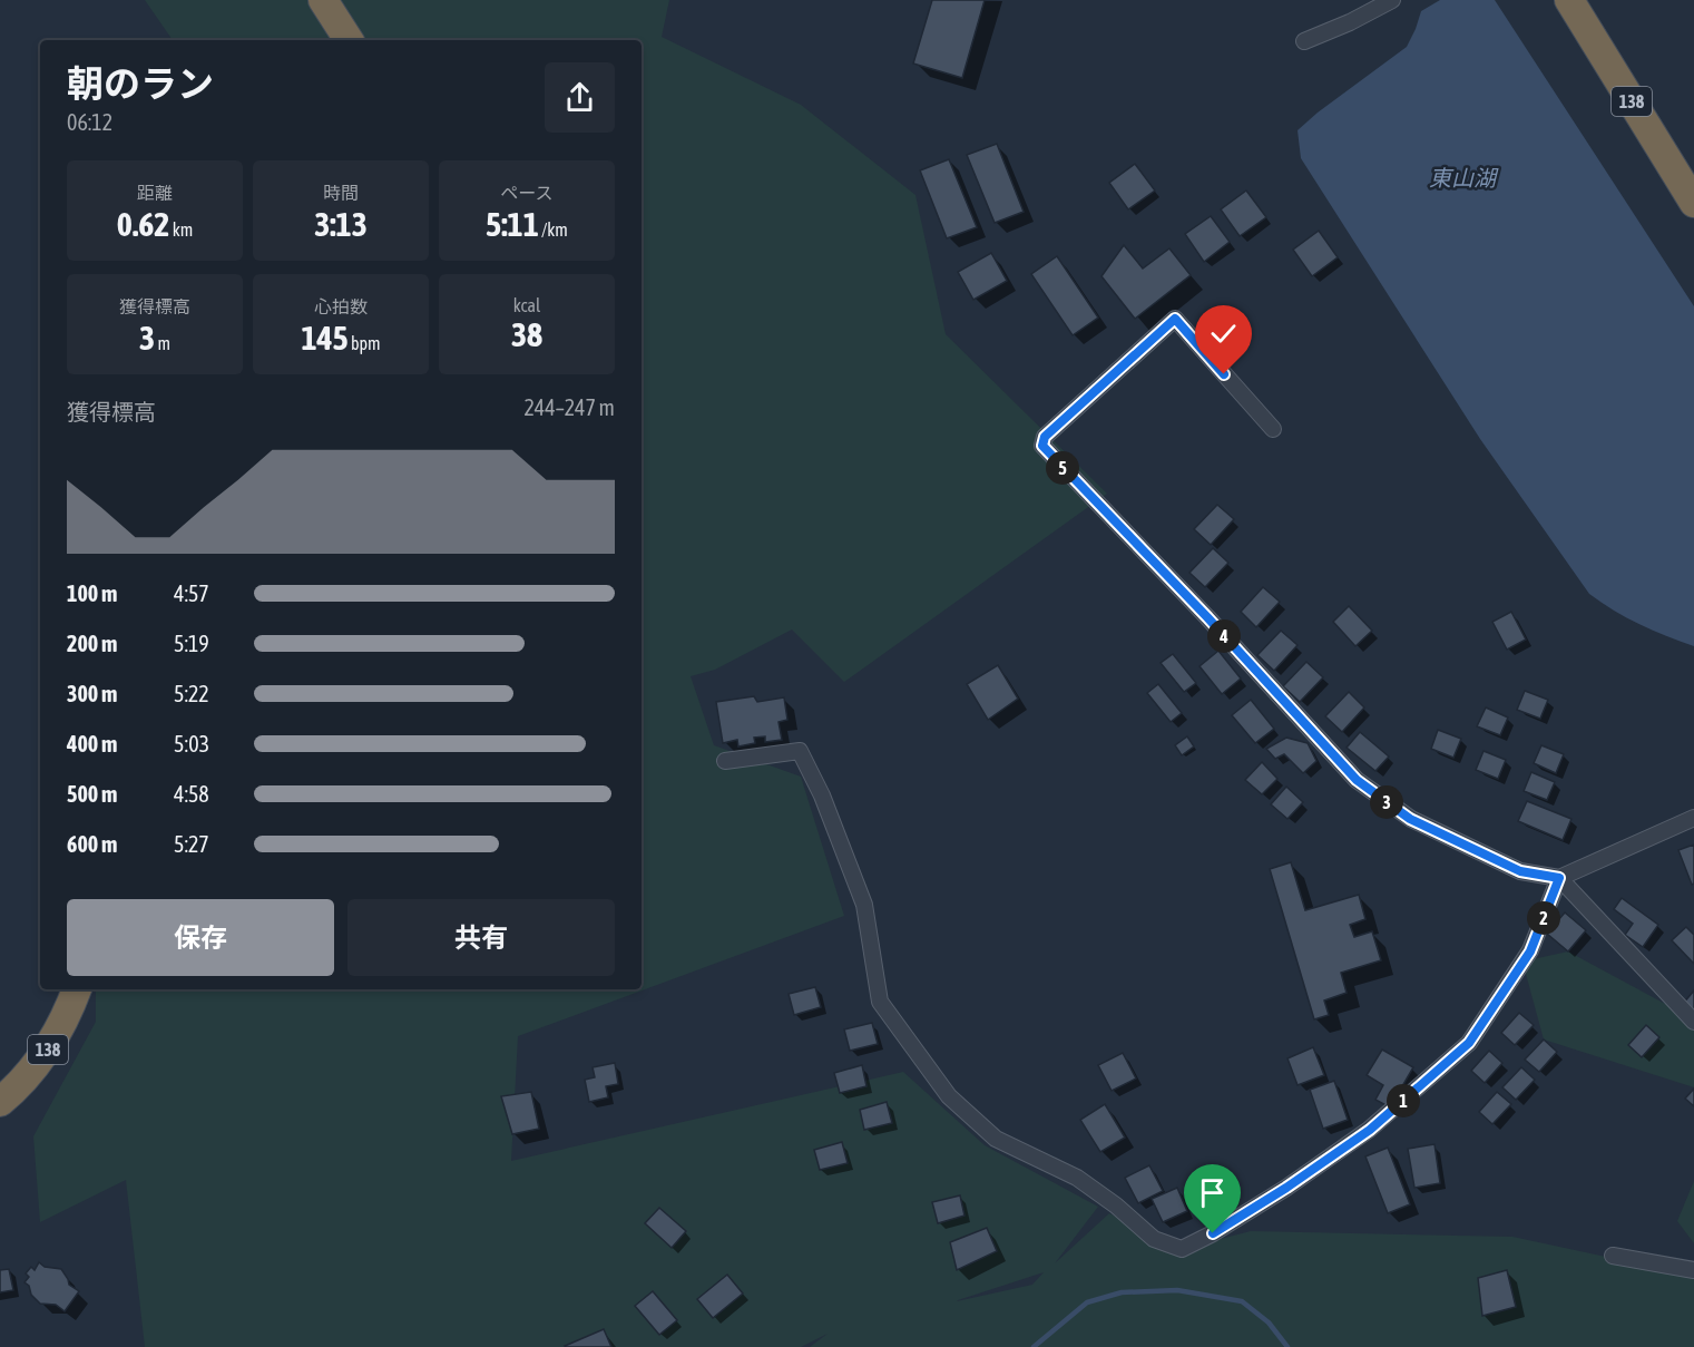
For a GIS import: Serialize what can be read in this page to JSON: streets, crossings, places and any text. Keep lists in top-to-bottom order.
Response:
{
  "streets": {
    "highway": ["138"]
  },
  "water": ["東山湖"],
  "page": {
    "heading": ["朝のラン", "06:12"],
    "stats": [
      ["距離", "0.62 km"],
      ["時間", "3:13"],
      ["ペース", "5:11 /km"],
      ["獲得標高", "3 m"],
      ["心拍数", "145 bpm"],
      ["kcal", "38"]
    ],
    "chart": ["獲得標高", "244–247 m"],
    "pins": [
      "5",
      "4",
      "3",
      "2",
      "1"
    ],
    "list": [
      {
        "name": "100 m",
        "note": "4:57"
      },
      {
        "name": "200 m",
        "note": "5:19"
      },
      {
        "name": "300 m",
        "note": "5:22"
      },
      {
        "name": "400 m",
        "note": "5:03"
      },
      {
        "name": "500 m",
        "note": "4:58"
      },
      {
        "name": "600 m",
        "note": "5:27"
      }
    ],
    "buttons": ["保存", "共有"]
  }
}
